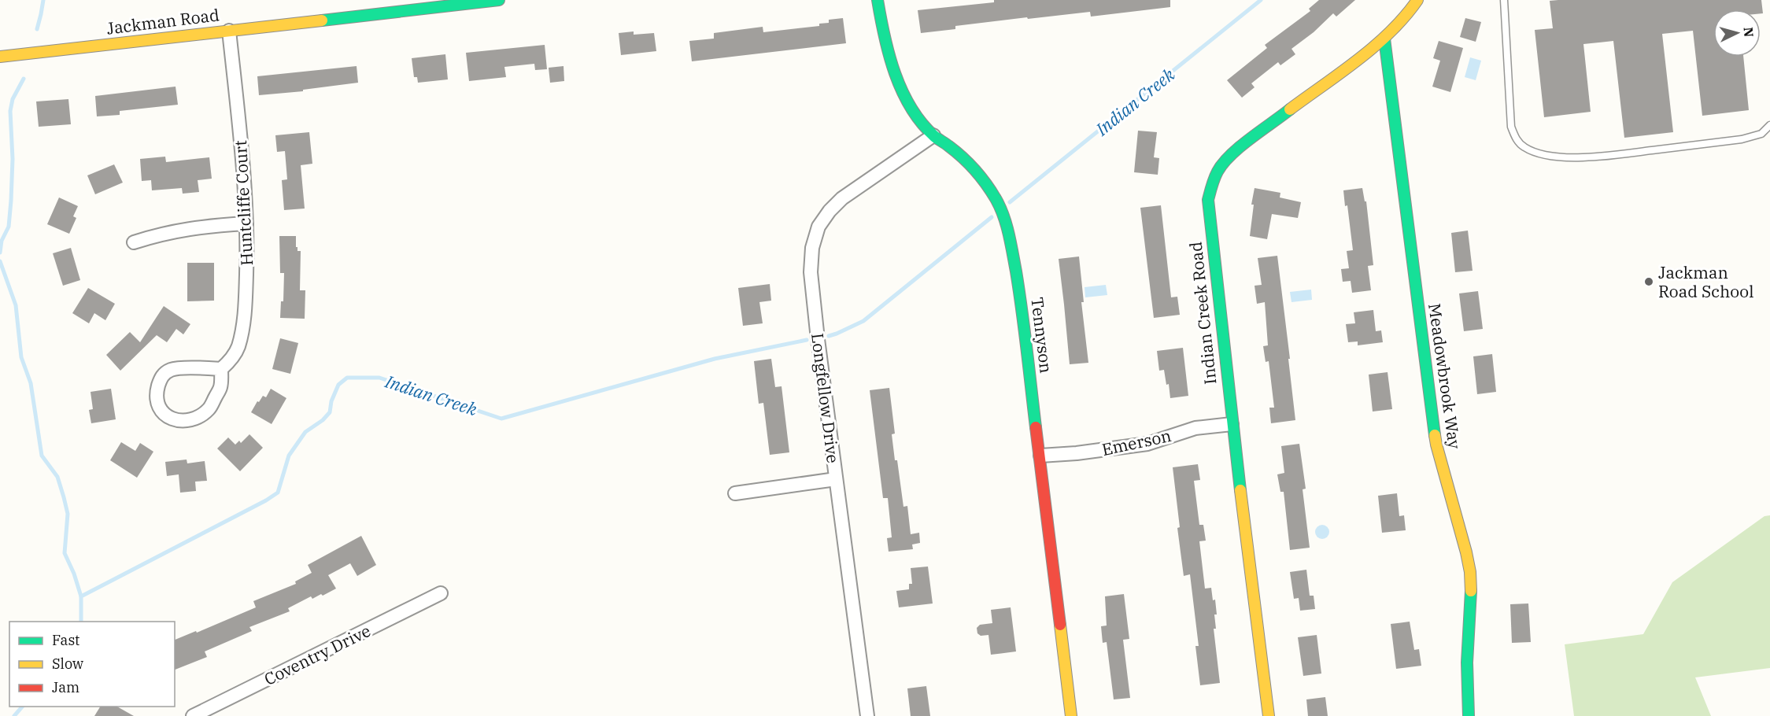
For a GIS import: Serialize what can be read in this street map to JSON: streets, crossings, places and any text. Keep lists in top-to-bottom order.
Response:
{
  "streets": {
    "street": [
      "Jackman Road",
      "Huntcliffe Court",
      "Indian Creek Road",
      "Tennyson",
      "Meadowbrook Way",
      "Longfellow Drive",
      "Emerson",
      "Coventry Drive"
    ]
  },
  "crossings": [
    ["Jackman Road", "Huntcliffe Court"],
    ["Indian Creek Road", "Meadowbrook Way"],
    ["Indian Creek Road", "Emerson"],
    ["Tennyson", "Longfellow Drive"],
    ["Tennyson", "Emerson"]
  ],
  "water": ["Indian Creek"],
  "places": ["Jackman Road School"],
  "legend": ["Fast", "Slow", "Jam"],
  "north": "right"
}
